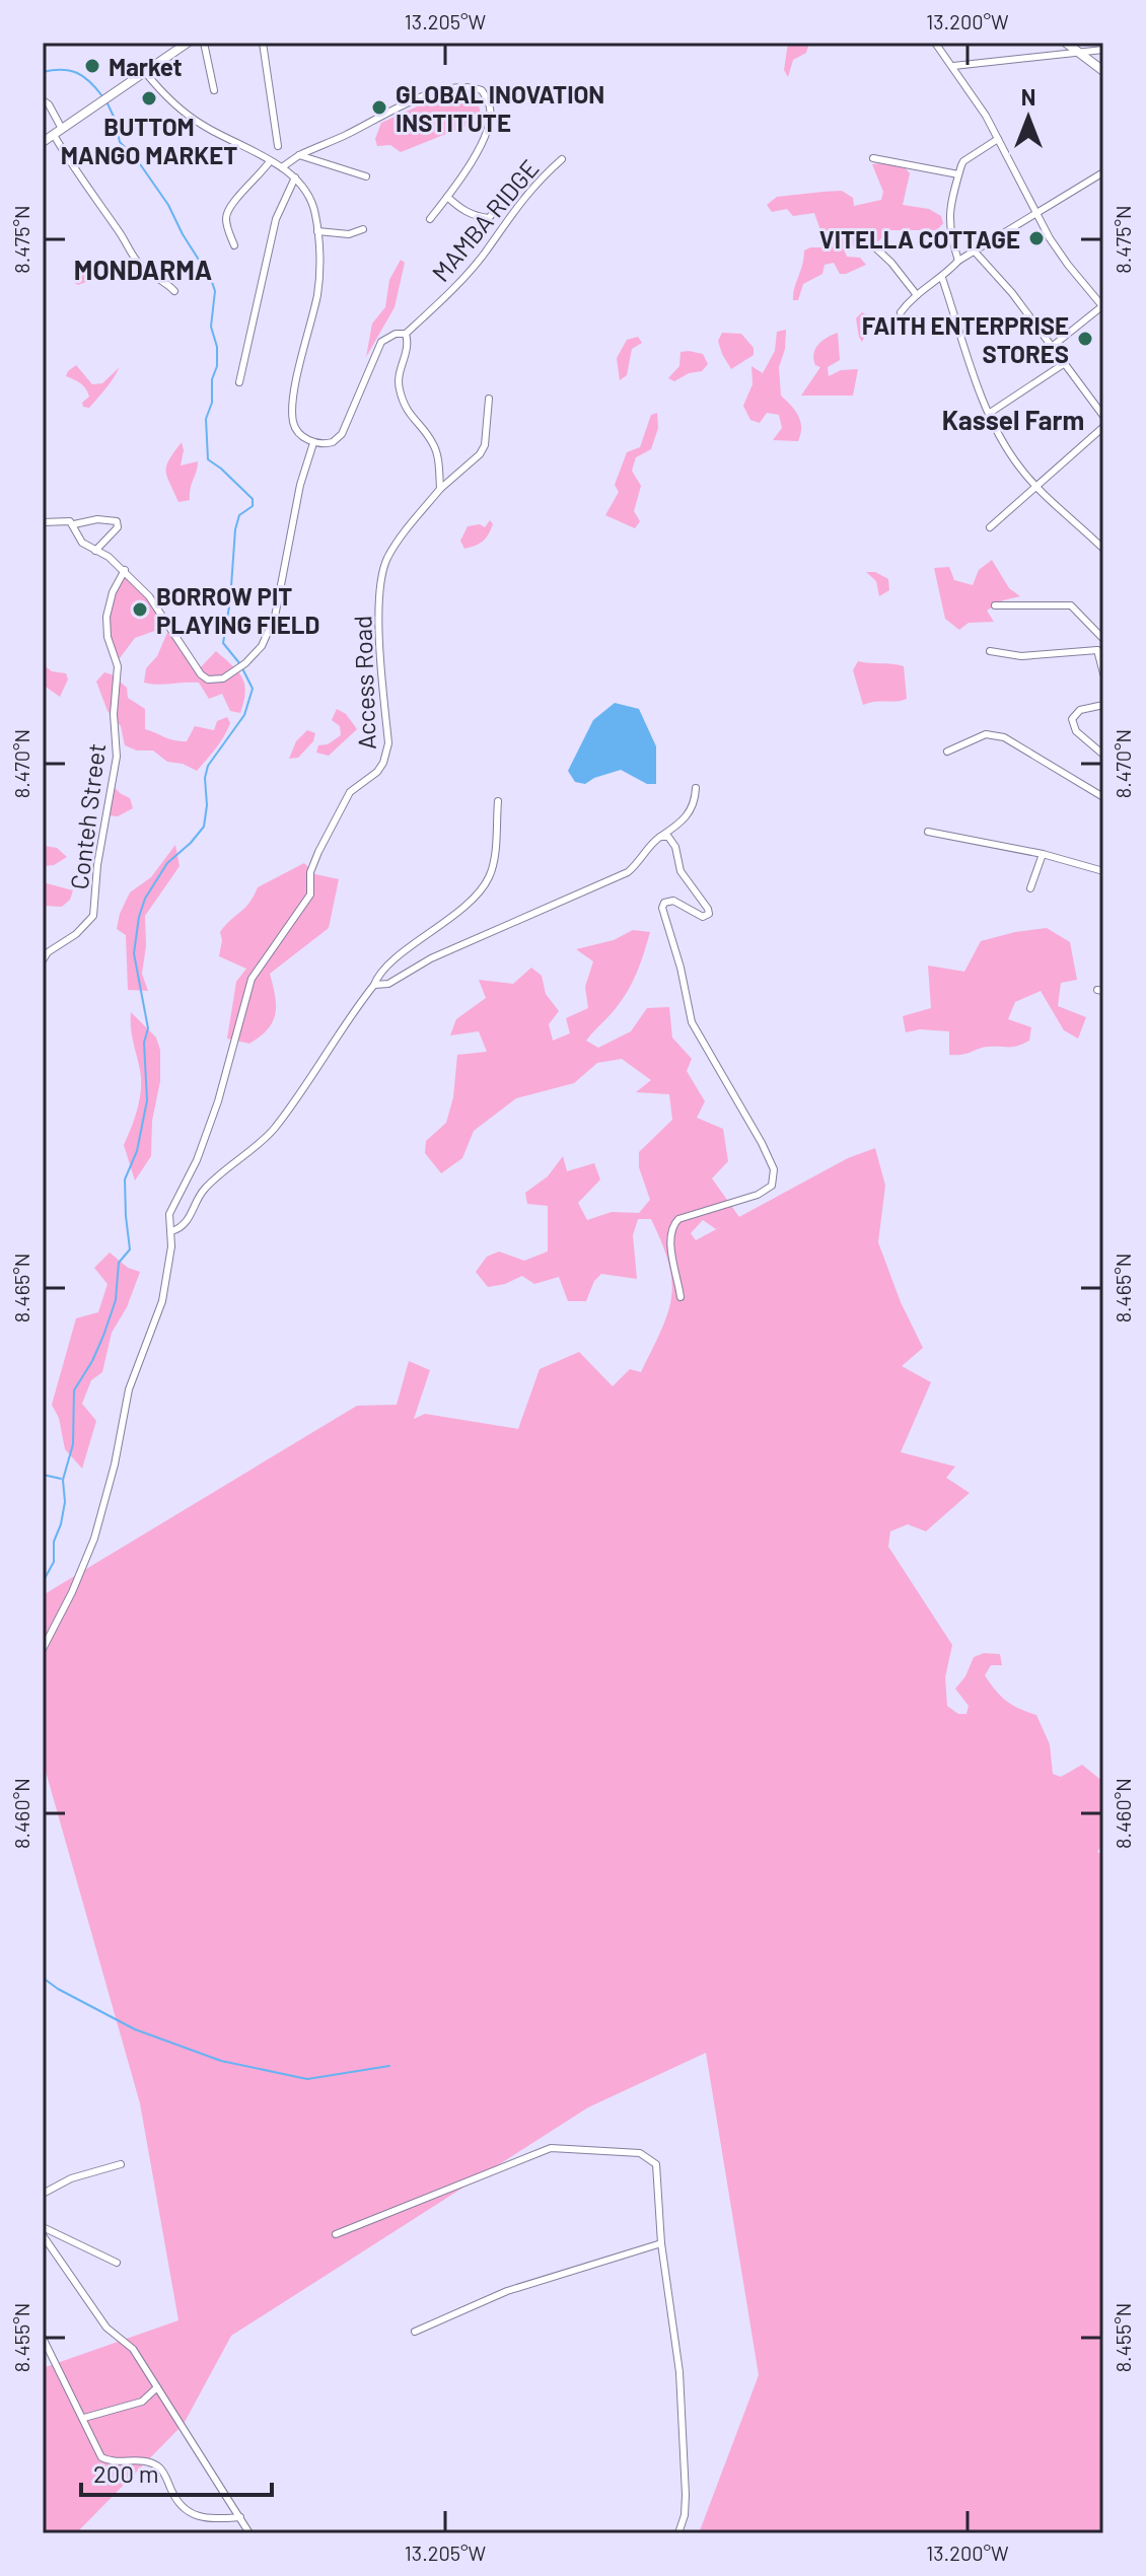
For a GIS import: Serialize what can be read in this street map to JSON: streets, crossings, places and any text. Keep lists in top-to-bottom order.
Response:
{
  "streets": {
    "street": ["MAMBA RIDGE", "Access Road", "Conteh Street"]
  },
  "districts": ["MONDARMA", "Kassel Farm"],
  "places": [
    "Market",
    "BUTTOM MANGO MARKET",
    "GLOBAL INOVATION INSTITUTE",
    "VITELLA COTTAGE",
    "FAITH ENTERPRISE STORES",
    "BORROW PIT PLAYING FIELD"
  ],
  "scale_bar": "200 m",
  "north": "top",
  "coordinates": [
    "13.205°W",
    "13.200°W",
    "8.475°N",
    "8.470°N",
    "8.465°N",
    "8.460°N",
    "8.455°N"
  ]
}
